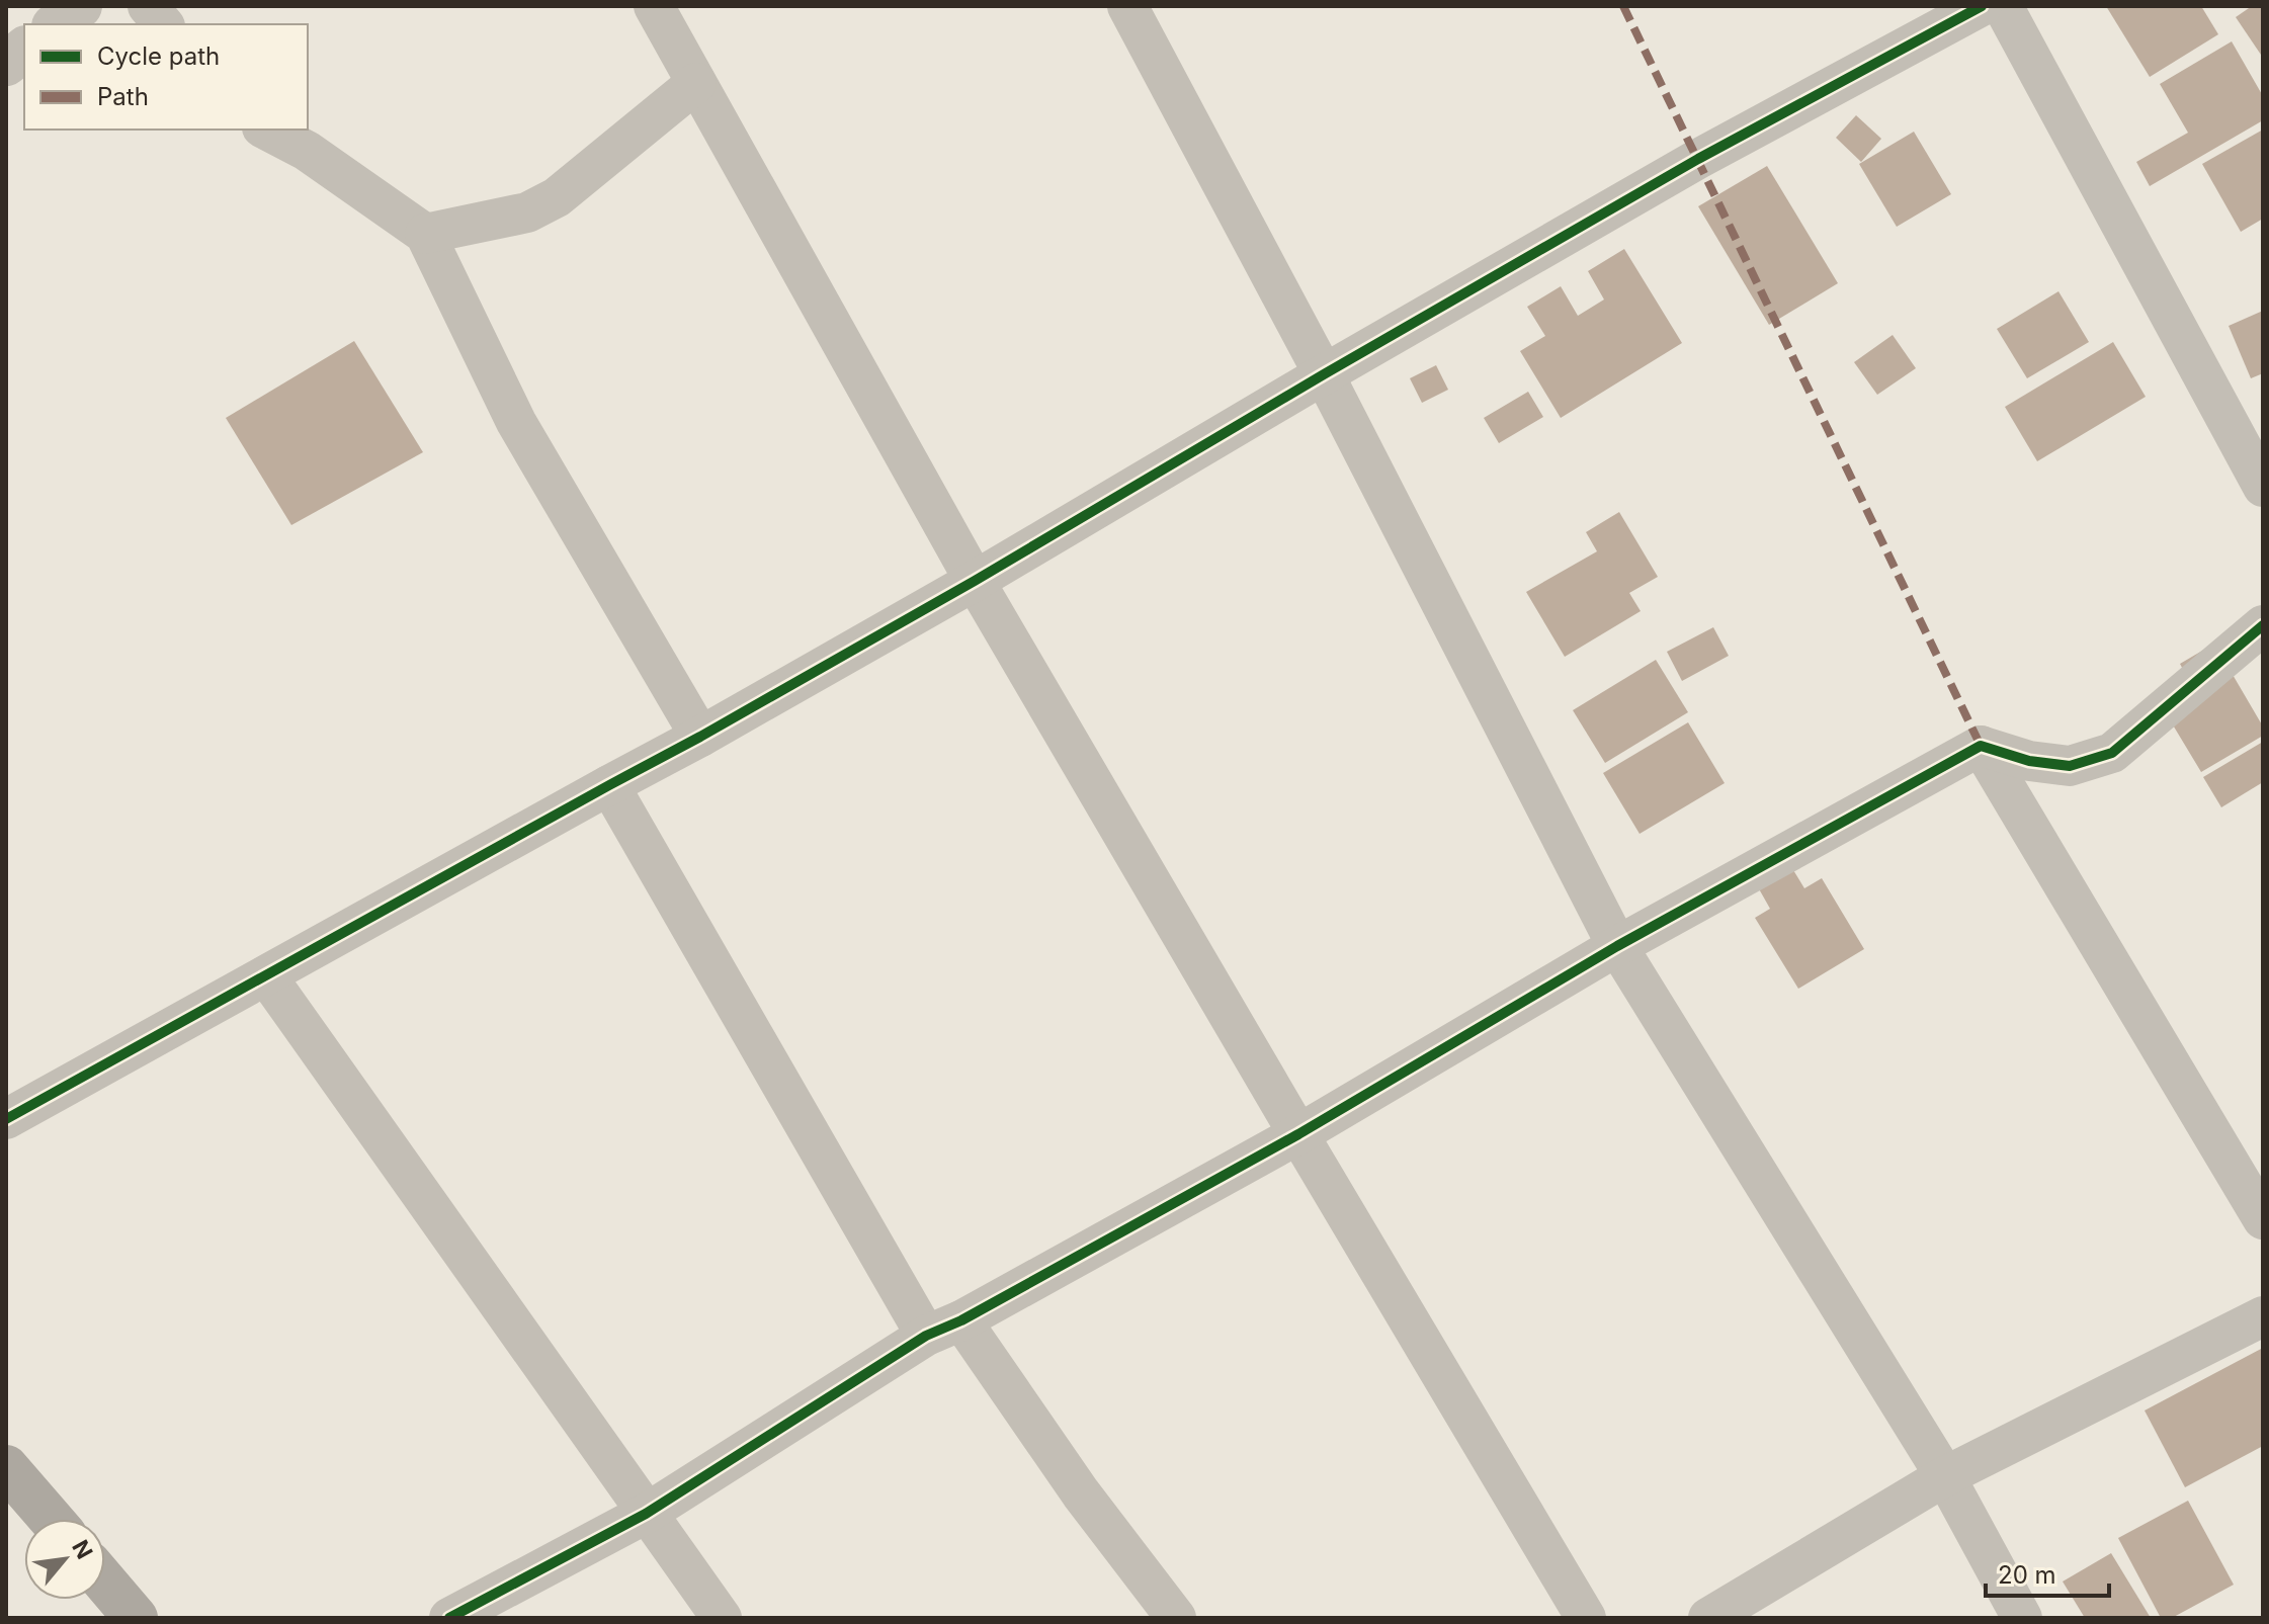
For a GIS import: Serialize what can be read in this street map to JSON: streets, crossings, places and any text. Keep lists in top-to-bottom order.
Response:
{
  "legend": ["Cycle path", "Path"],
  "scale_bar": "20 m",
  "north": "top right"
}
